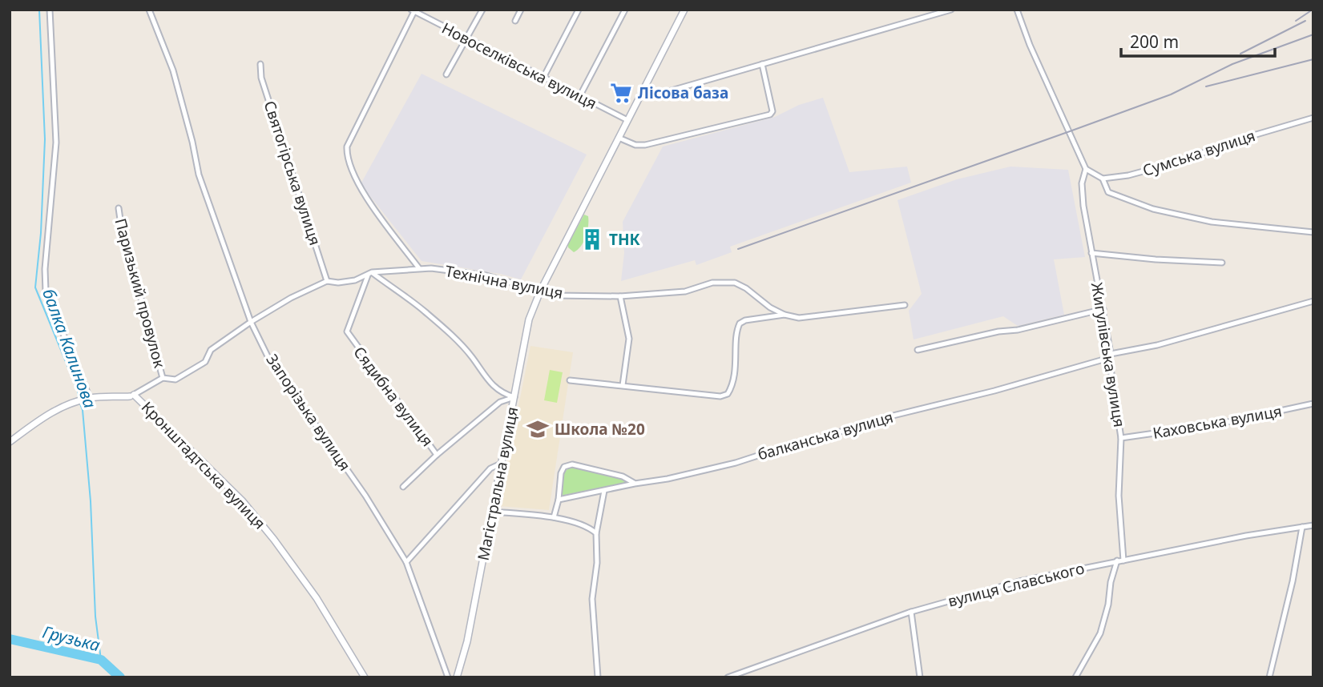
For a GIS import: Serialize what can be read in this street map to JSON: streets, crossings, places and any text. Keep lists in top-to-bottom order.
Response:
{
  "streets": {
    "main road": ["Кронштадтська вулиця", "Магістральна вулиця"],
    "street": [
      "Новоселківська вулиця",
      "Сумська вулиця",
      "Святогірська вулиця",
      "Технічна вулиця",
      "Паризький провулок",
      "Жигулівська вулиця",
      "Сядибна вулиця",
      "Запорізька вулиця",
      "Каховська вулиця",
      "балканська вулиця",
      "вулиця Славського"
    ]
  },
  "crossings": [
    ["Новоселківська вулиця", "Магістральна вулиця"],
    ["Святогірська вулиця", "Технічна вулиця"],
    ["Технічна вулиця", "Паризький провулок"],
    ["Технічна вулиця", "Сядибна вулиця"],
    ["Технічна вулиця", "Запорізька вулиця"],
    ["Технічна вулиця", "Кронштадтська вулиця"],
    ["Технічна вулиця", "Магістральна вулиця"],
    ["Жигулівська вулиця", "Каховська вулиця"],
    ["Жигулівська вулиця", "балканська вулиця"],
    ["Жигулівська вулиця", "вулиця Славського"]
  ],
  "water": ["балка Калинова", "Грузька"],
  "places": {
    "supermarket": ["Лісова база"],
    "building": ["ТНК"],
    "school or university": ["Школа №20"]
  },
  "scale_bar": "200 m"
}
